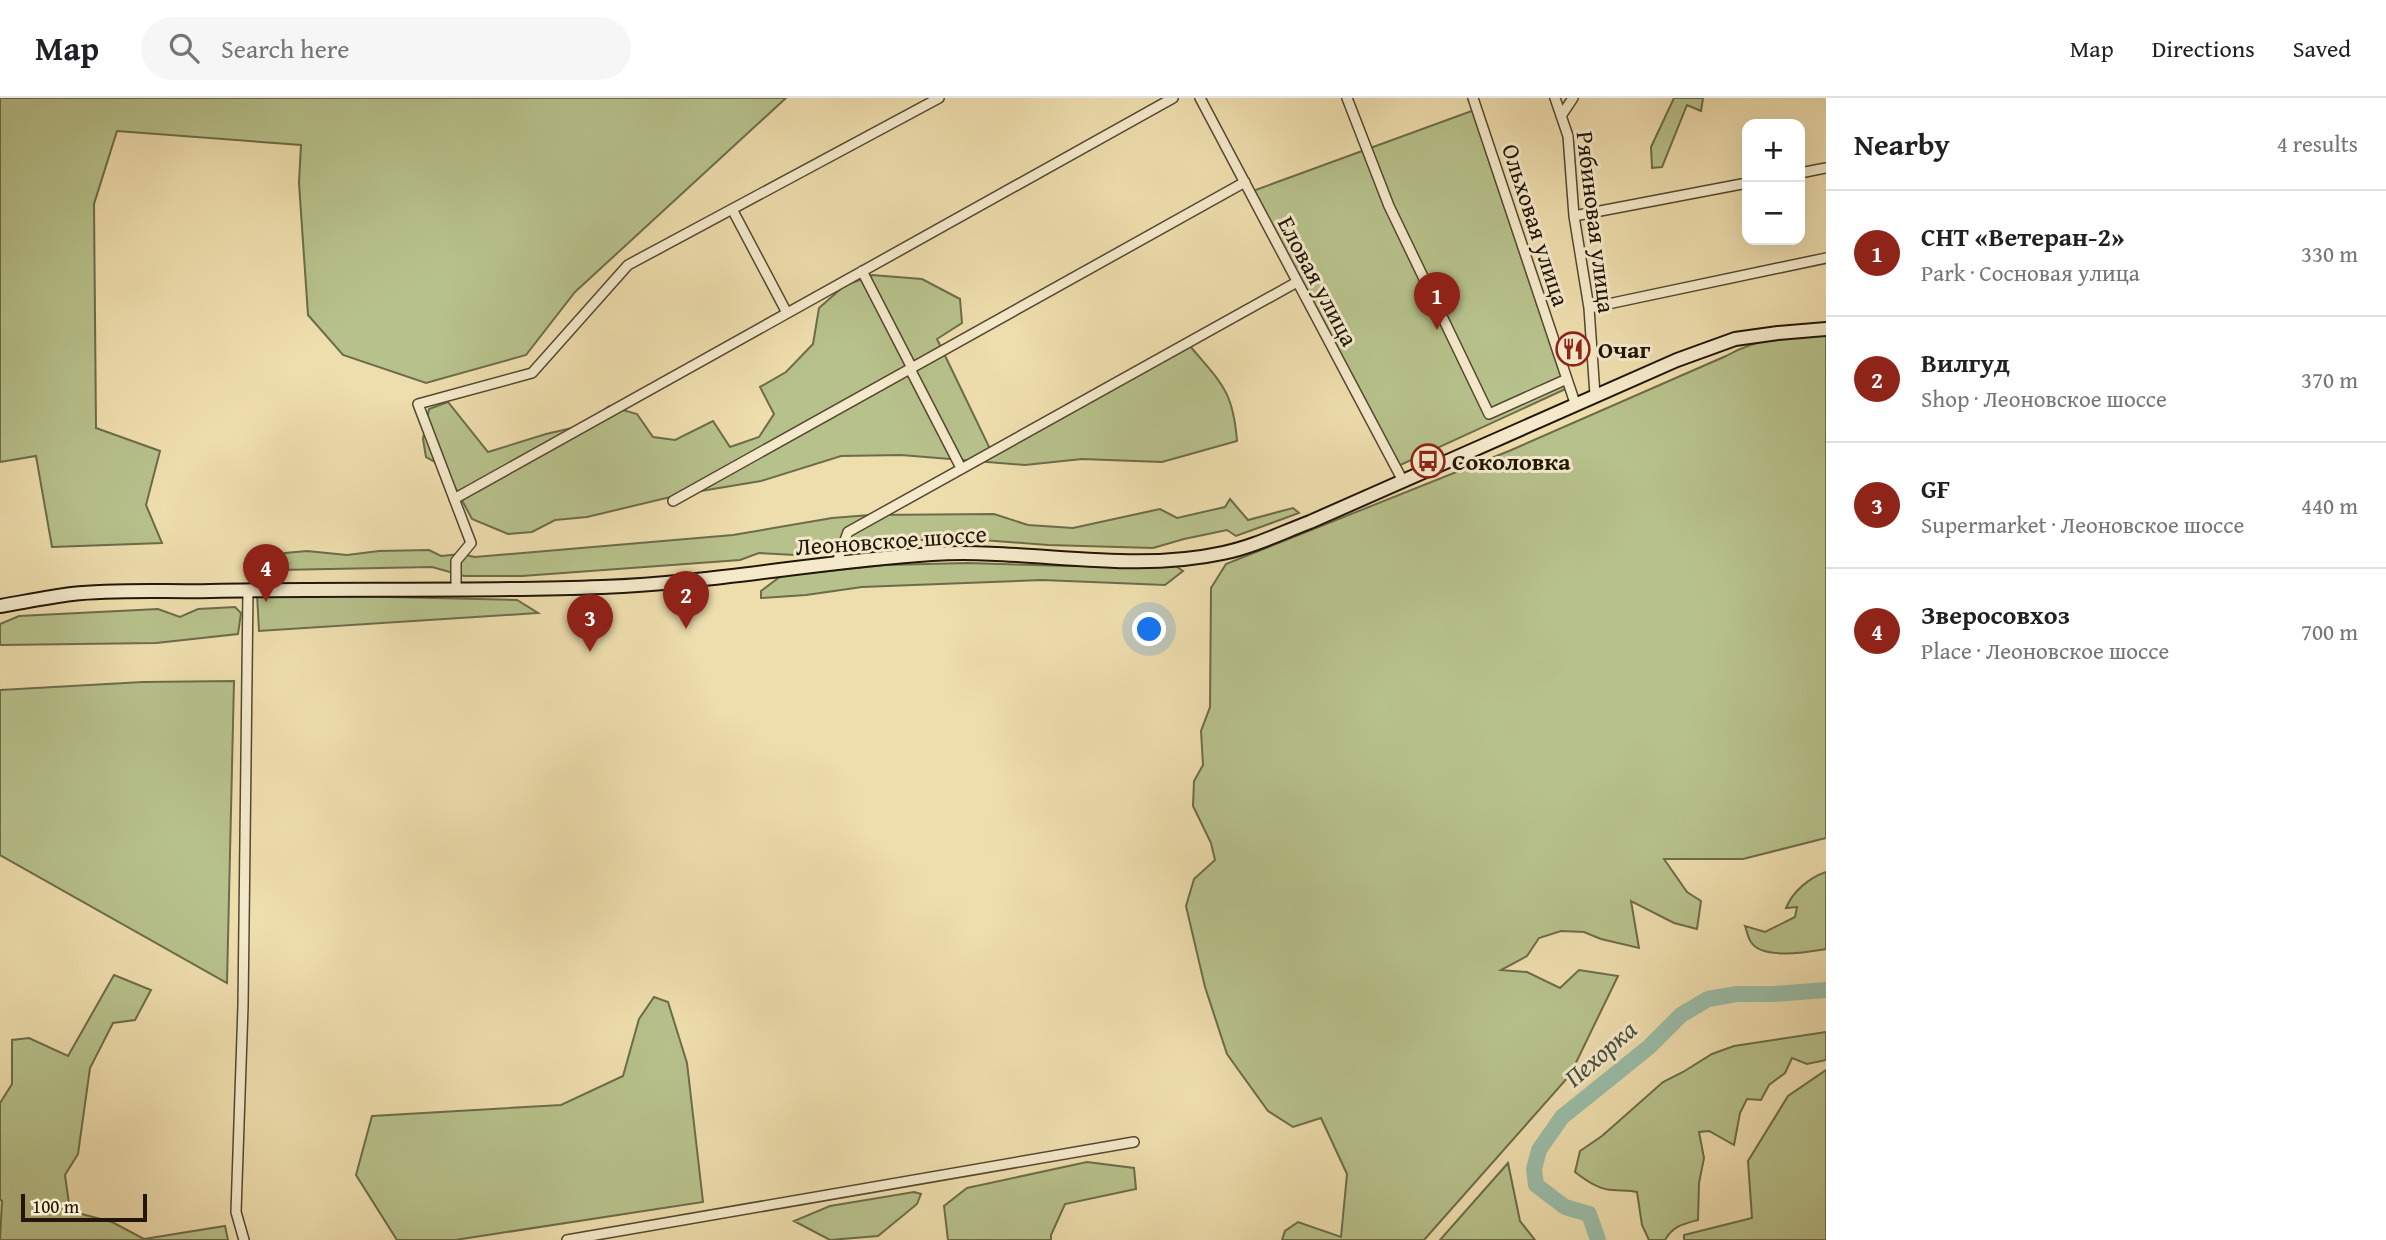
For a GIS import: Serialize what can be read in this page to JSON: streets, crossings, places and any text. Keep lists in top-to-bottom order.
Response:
{
  "streets": {
    "main road": ["Леоновское шоссе"],
    "street": ["Рябиновая улица", "Ольховая улица", "Еловая улица"]
  },
  "crossings": [
    ["Рябиновая улица", "Леоновское шоссе"],
    ["Ольховая улица", "Леоновское шоссе"],
    ["Еловая улица", "Леоновское шоссе"]
  ],
  "water": ["Пехорка"],
  "places": {
    "restaurant": ["Очаг"],
    "bus stop": ["Соколовка"]
  },
  "scale_bar": "100 m",
  "page": {
    "header": "Map",
    "search": "Search here",
    "nav": ["Map", "Directions", "Saved"],
    "heading": ["Nearby", "4 results"],
    "map_buttons": ["+", "−"],
    "list": [
      {
        "mark": "1",
        "name": "СНТ «Ветеран-2»",
        "note": "Park · Сосновая улица",
        "value": "330 m"
      },
      {
        "mark": "2",
        "name": "Вилгуд",
        "note": "Shop · Леоновское шоссе",
        "value": "370 m"
      },
      {
        "mark": "3",
        "name": "GF",
        "note": "Supermarket · Леоновское шоссе",
        "value": "440 m"
      },
      {
        "mark": "4",
        "name": "Зверосовхоз",
        "note": "Place · Леоновское шоссе",
        "value": "700 m"
      }
    ],
    "pins": [
      "1",
      "4",
      "2",
      "3"
    ],
    "scale": "100 m"
  }
}
